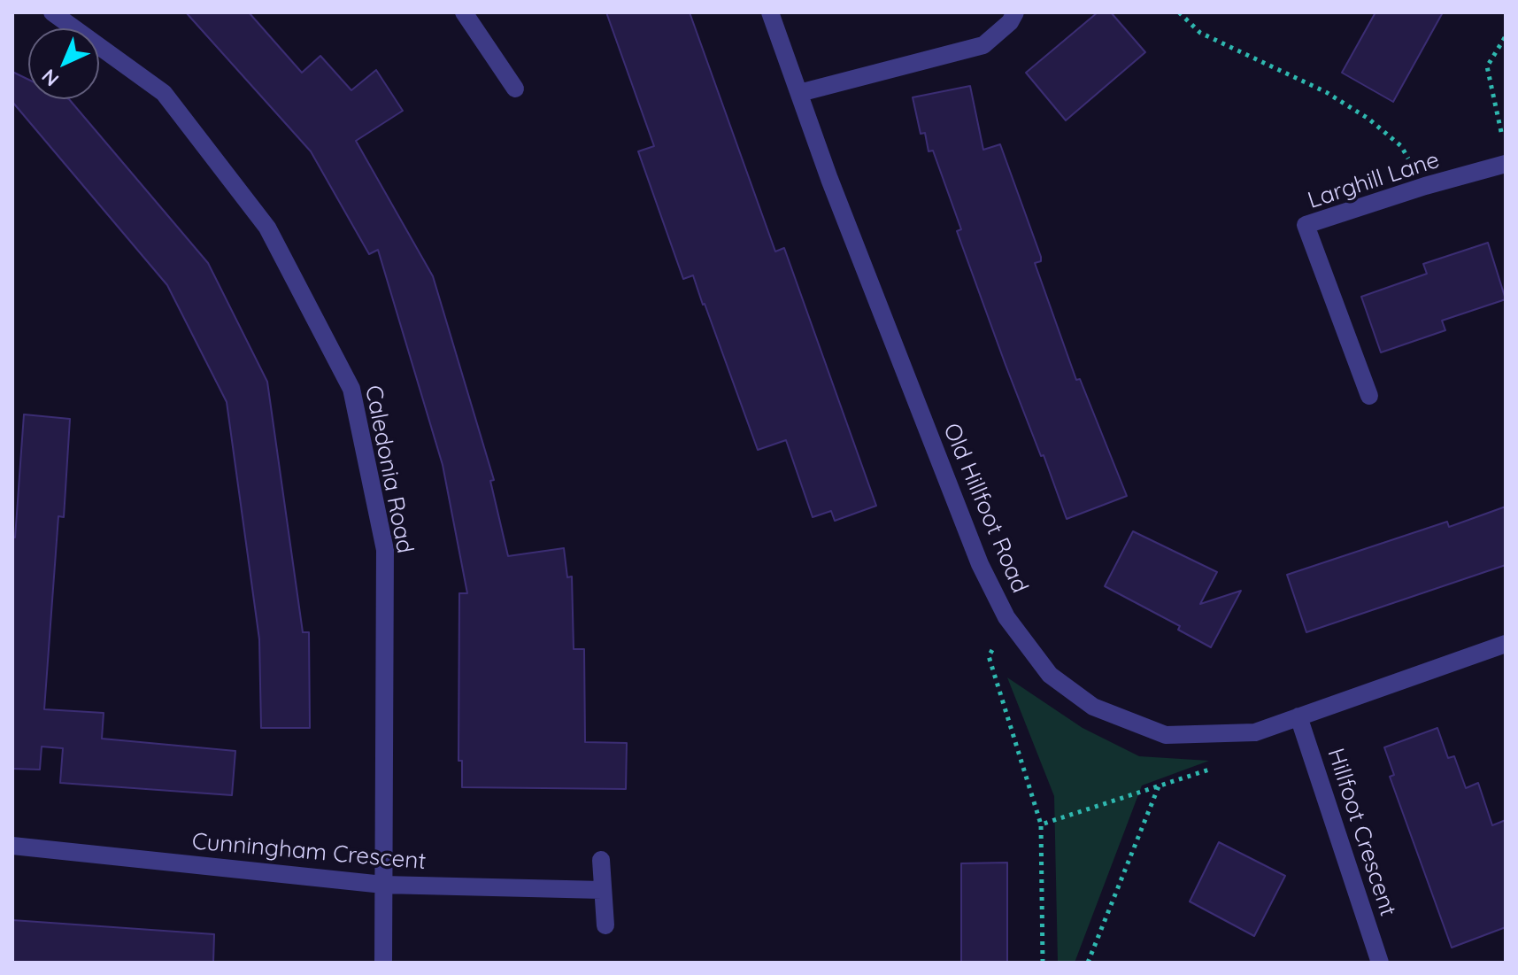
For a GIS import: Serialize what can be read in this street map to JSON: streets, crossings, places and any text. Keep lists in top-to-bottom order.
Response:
{
  "streets": {
    "street": [
      "Larghill Lane",
      "Caledonia Road",
      "Old Hillfoot Road",
      "Hillfoot Crescent",
      "Cunningham Crescent"
    ]
  },
  "crossings": [
    ["Caledonia Road", "Cunningham Crescent"],
    ["Old Hillfoot Road", "Hillfoot Crescent"]
  ],
  "north": "bottom left"
}
